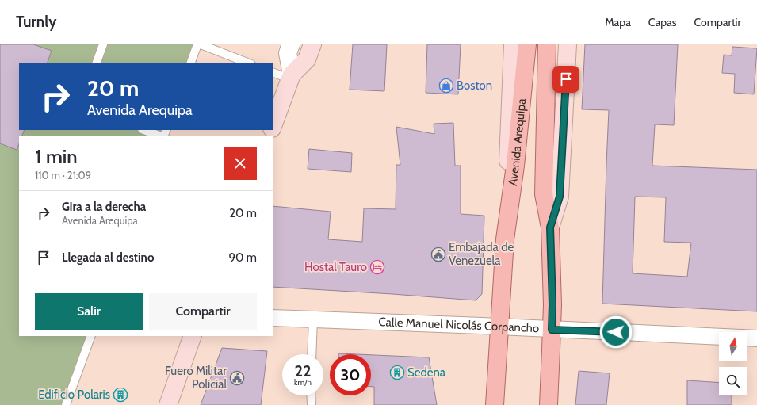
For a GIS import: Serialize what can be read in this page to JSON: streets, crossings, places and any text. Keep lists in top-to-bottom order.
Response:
{
  "streets": {
    "main road": ["Avenida Arequipa"],
    "street": ["Calle Manuel Nicolás Corpancho"]
  },
  "crossings": [
    ["Avenida Arequipa", "Calle Manuel Nicolás Corpancho"]
  ],
  "places": {
    "shop": ["Boston"],
    "public building": ["Embajada de Venezuela", "Fuero Militar Policial"],
    "hotel": ["Hostal Tauro"],
    "building": ["Sedena", "Edificio Polaris"]
  },
  "north": "top",
  "page": {
    "header": "Turnly",
    "nav": ["Mapa", "Capas", "Compartir"],
    "turn": ["20 m", "Avenida Arequipa"],
    "heading": ["1 min", "110 m · 21:09"],
    "list": [
      {
        "name": "Gira a la derecha",
        "note": "Avenida Arequipa",
        "value": "20 m"
      },
      {
        "name": "Llegada al destino",
        "value": "90 m"
      }
    ],
    "buttons": ["Salir", "Compartir"],
    "speed": "22 km/h",
    "limit": "30"
  }
}
